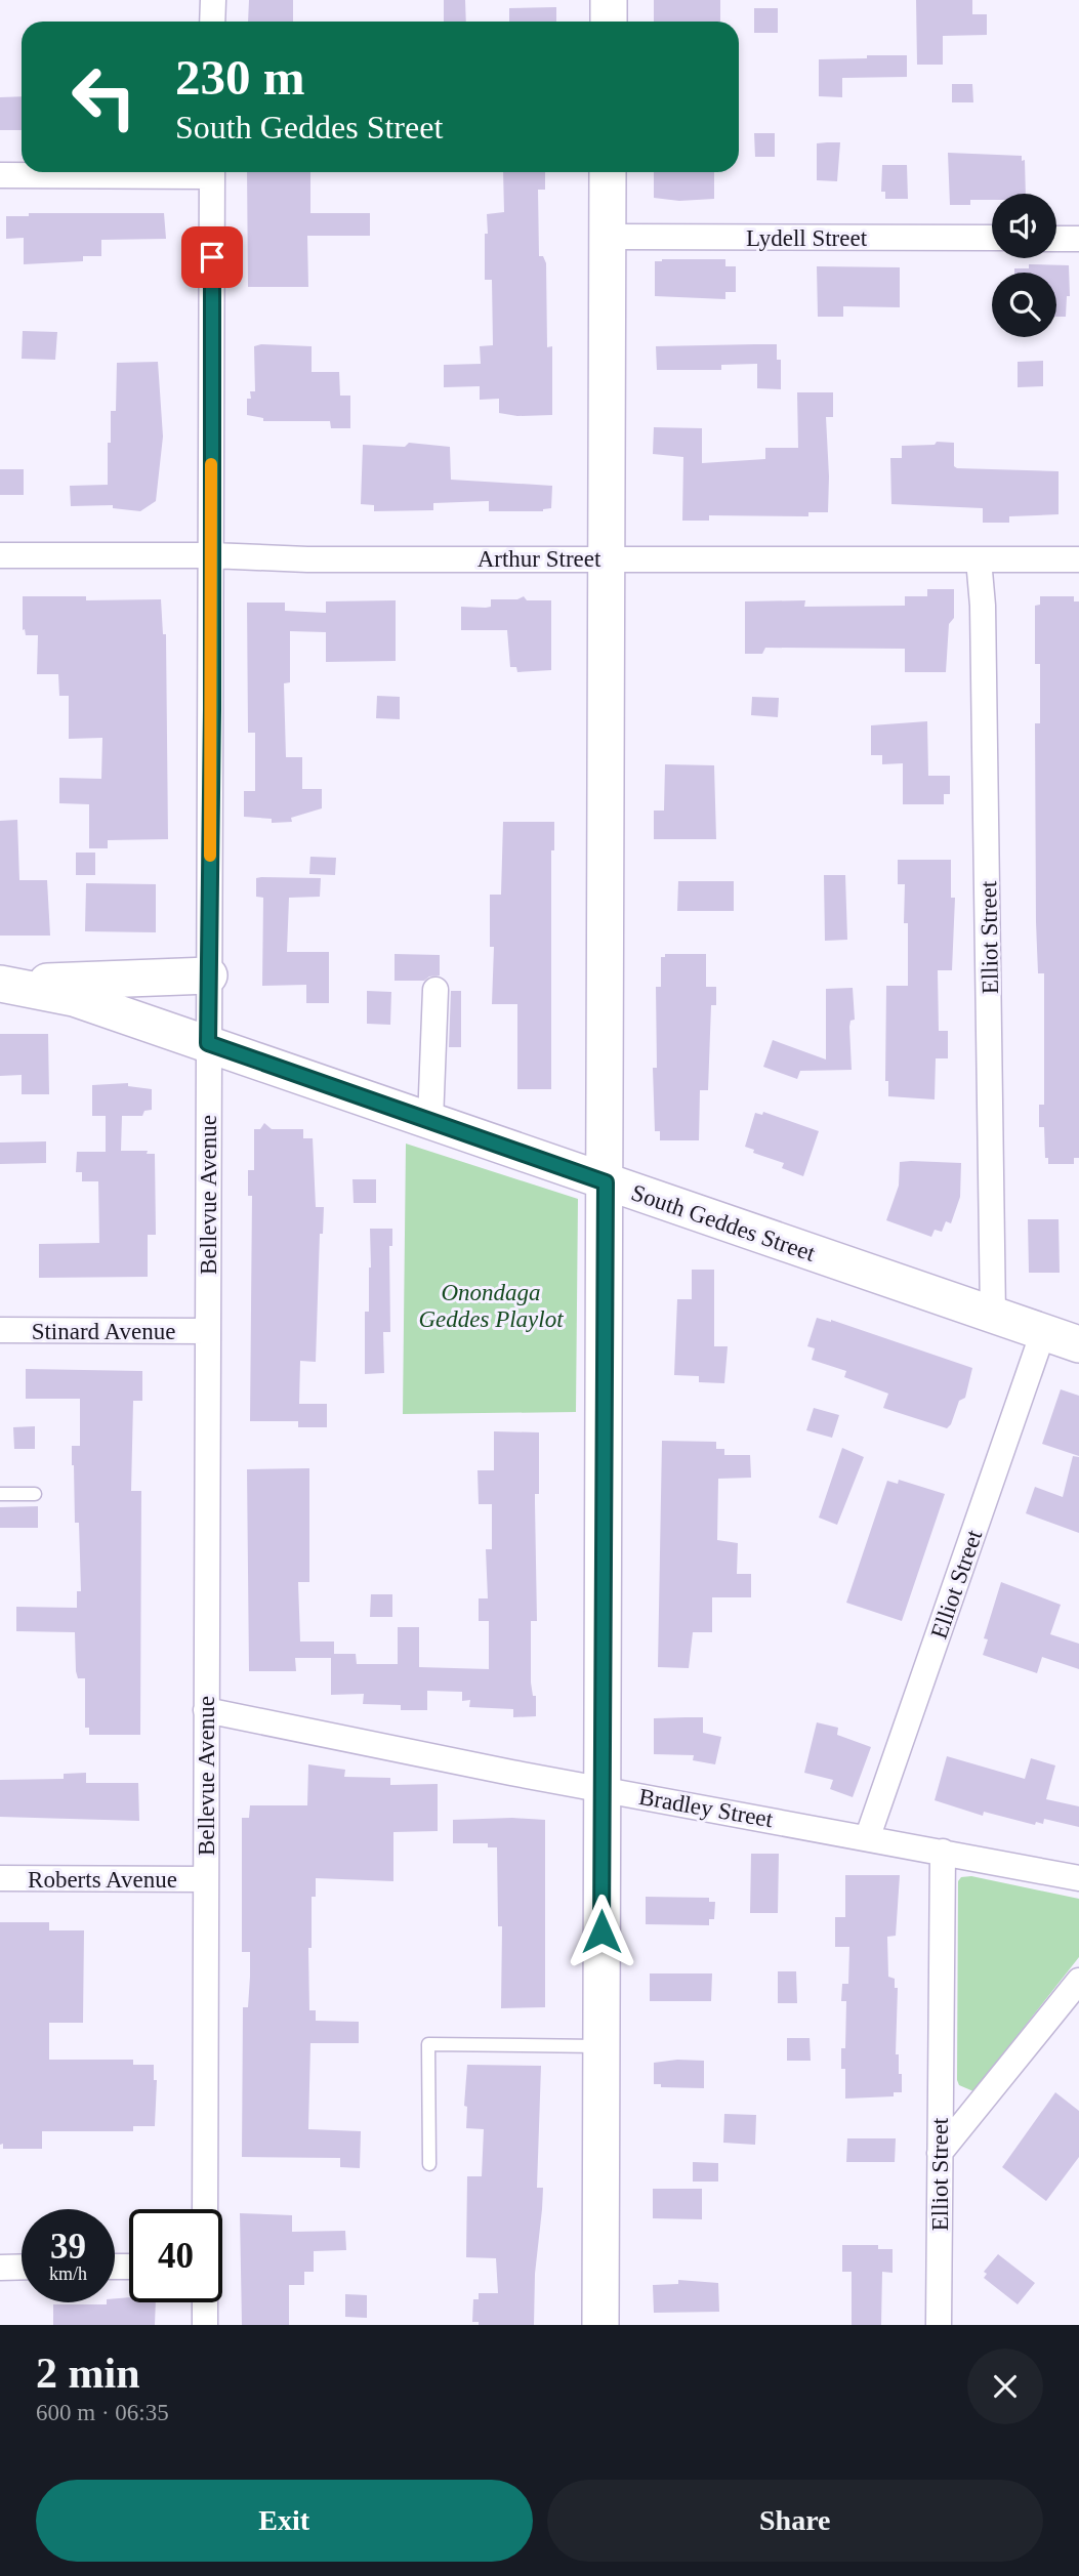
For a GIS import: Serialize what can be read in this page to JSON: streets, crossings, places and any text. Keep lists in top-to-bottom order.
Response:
{
  "streets": {
    "main road": ["South Geddes Street"],
    "street": [
      "Lydell Street",
      "Arthur Street",
      "Elliot Street",
      "Bellevue Avenue",
      "Stinard Avenue",
      "Bradley Street",
      "Roberts Avenue"
    ]
  },
  "crossings": [
    ["Arthur Street", "Elliot Street"],
    ["Arthur Street", "Bellevue Avenue"],
    ["Elliot Street", "South Geddes Street"],
    ["Elliot Street", "Bradley Street"],
    ["Bellevue Avenue", "South Geddes Street"],
    ["Bellevue Avenue", "Stinard Avenue"],
    ["Bellevue Avenue", "Bradley Street"],
    ["Bellevue Avenue", "Roberts Avenue"]
  ],
  "parks": ["Onondaga Geddes Playlot"],
  "page": {
    "turn": ["230 m", "South Geddes Street"],
    "speed": "39 km/h",
    "limit": "40",
    "heading": ["2 min", "600 m · 06:35"],
    "buttons": ["Exit", "Share"]
  }
}
